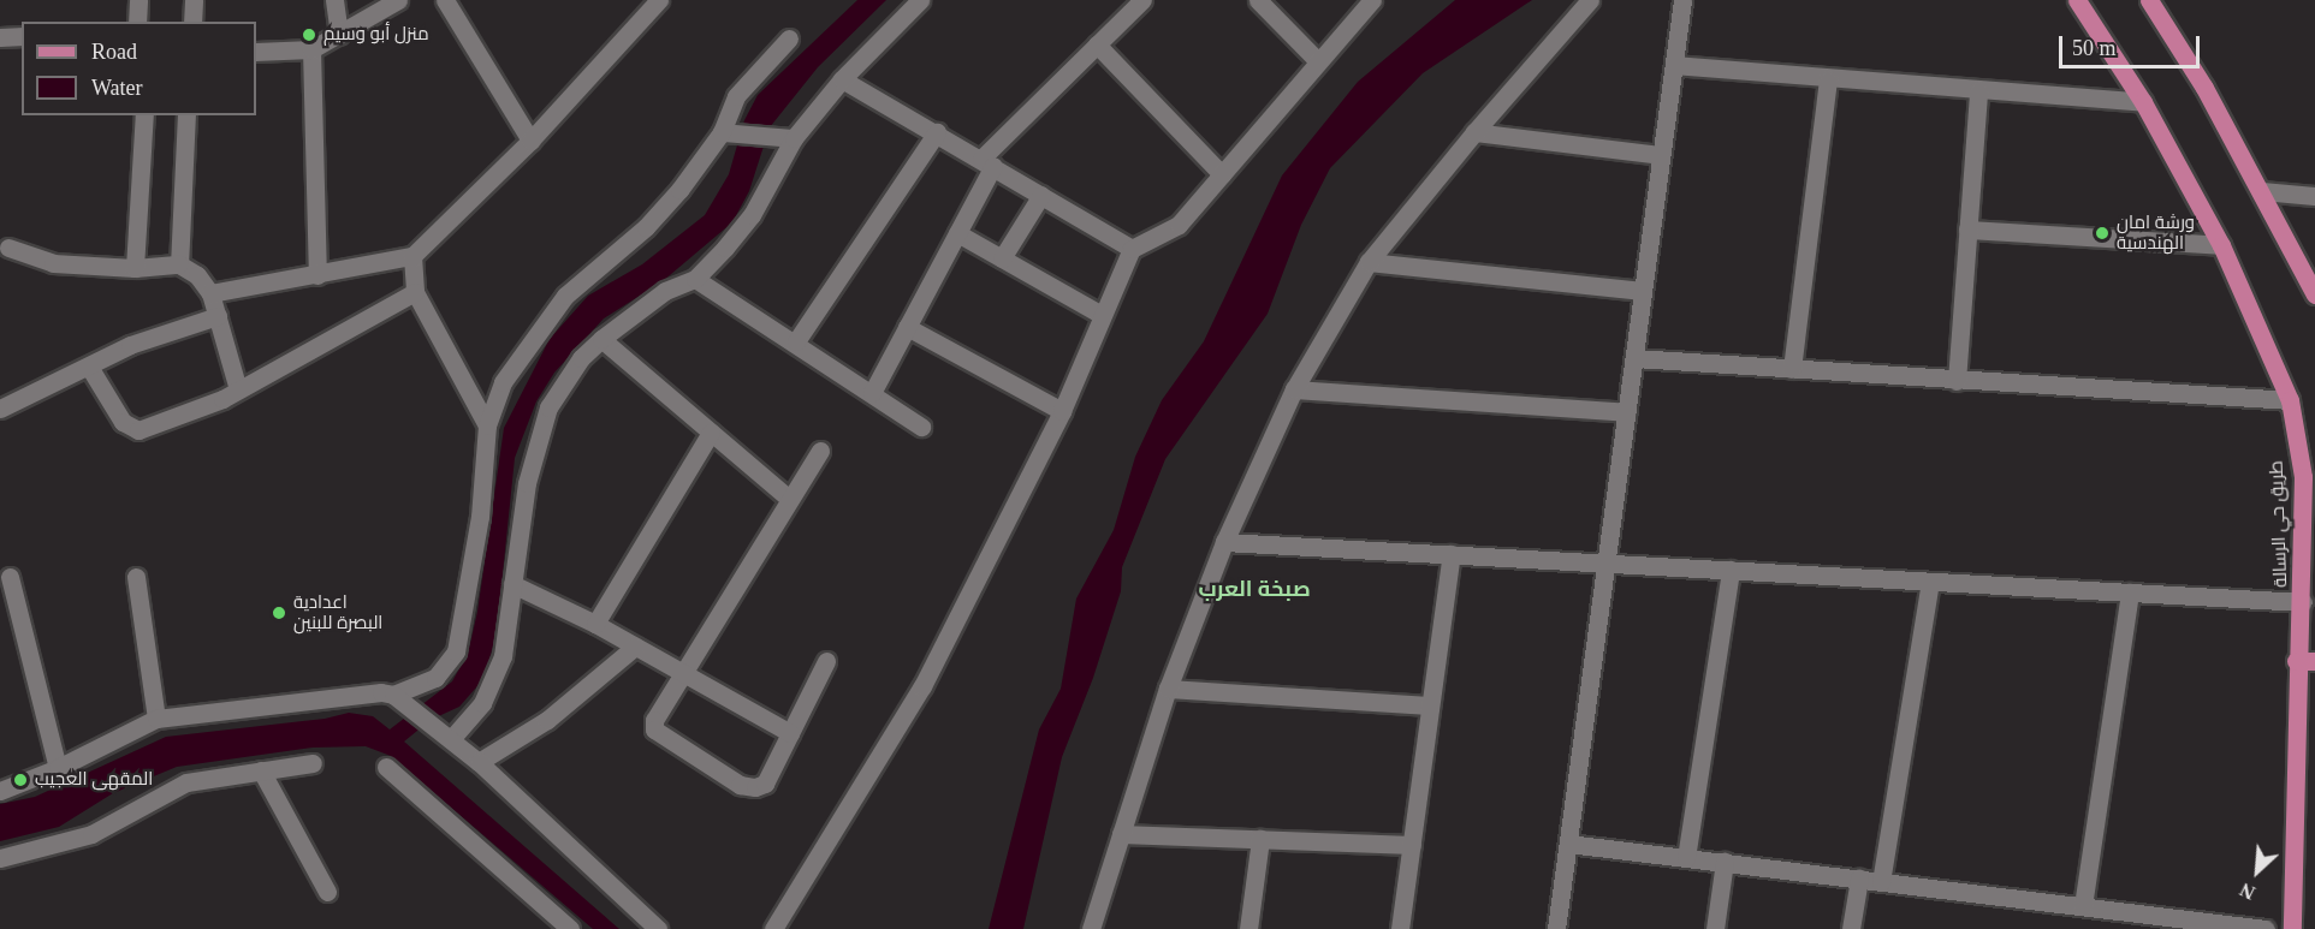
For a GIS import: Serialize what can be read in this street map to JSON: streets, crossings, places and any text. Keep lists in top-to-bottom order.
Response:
{
  "streets": {
    "main road": ["طريق حي الرسالة"]
  },
  "districts": ["صبخة العرب"],
  "places": [
    "منزل أبو وسيم",
    "ورشة امان الهندسية",
    "اعدادية البصرة للبنين",
    "المقهى العجيب"
  ],
  "legend": ["Road", "Water"],
  "scale_bar": "50 m",
  "north": "bottom left"
}
